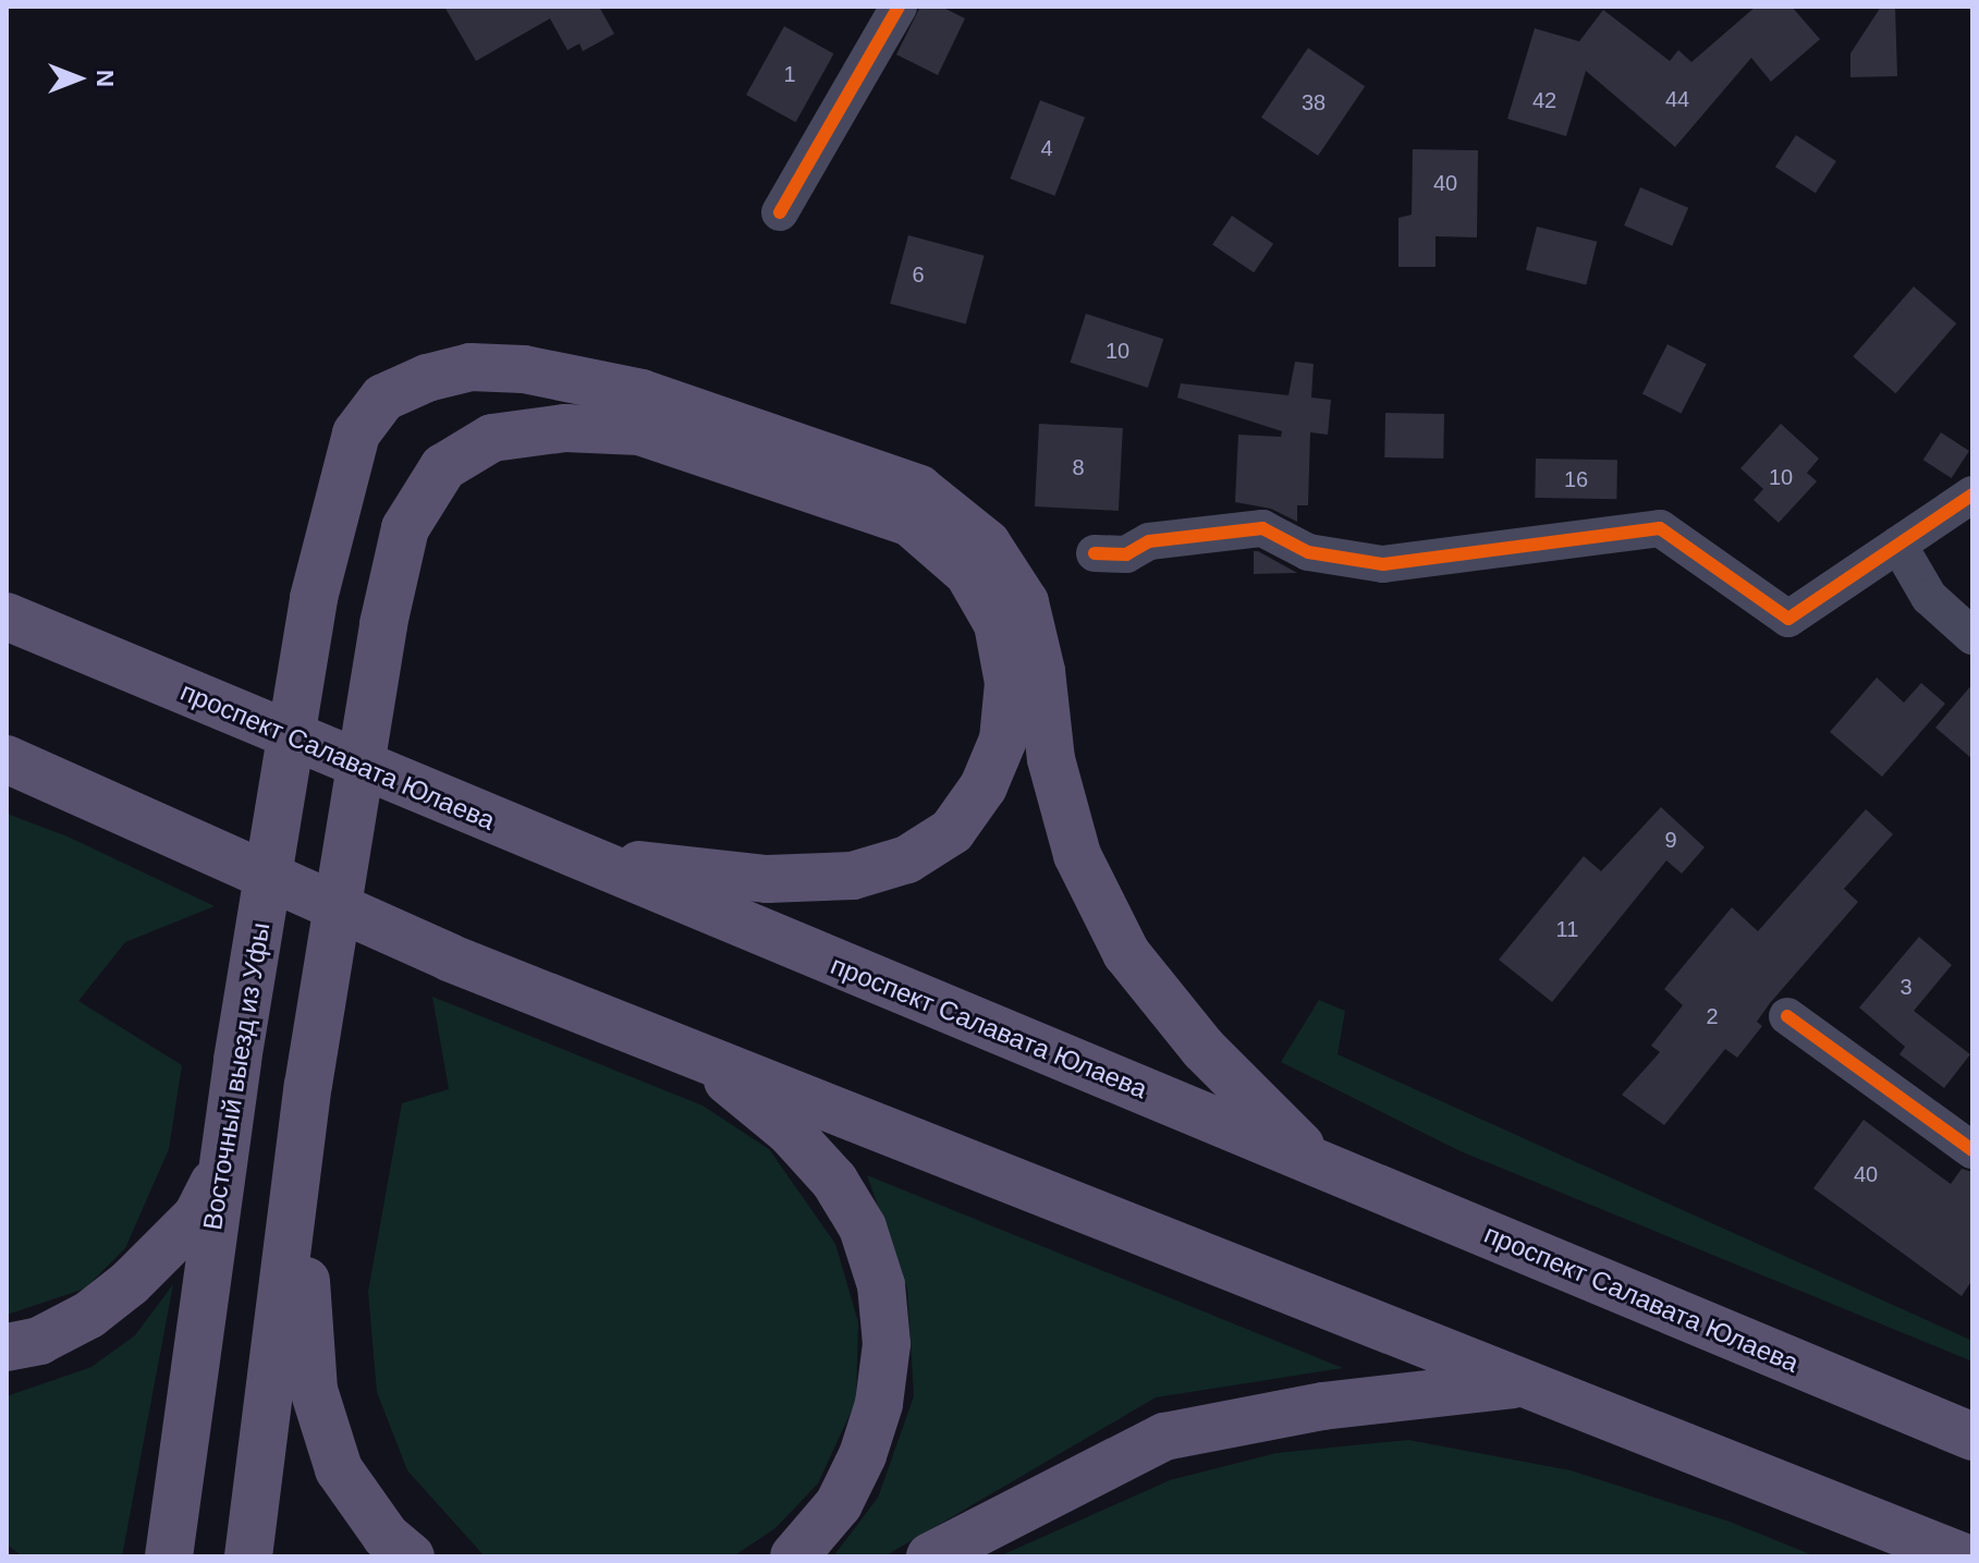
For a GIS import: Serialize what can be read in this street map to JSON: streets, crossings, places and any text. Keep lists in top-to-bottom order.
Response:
{
  "streets": {
    "main road": ["проспект Салавата Юлаева", "Восточный выезд из Уфы"]
  },
  "crossings": [
    ["проспект Салавата Юлаева", "Восточный выезд из Уфы"]
  ],
  "house_numbers": [
    "1",
    "44",
    "42",
    "38",
    "4",
    "40",
    "6",
    "10",
    "8",
    "10",
    "16",
    "9",
    "11",
    "3",
    "2",
    "40"
  ],
  "north": "right"
}
